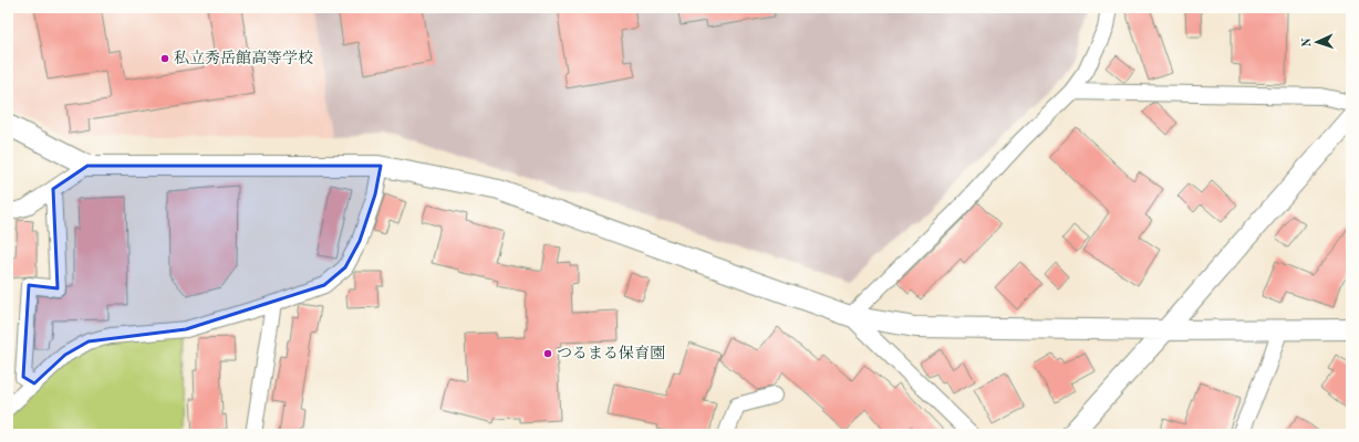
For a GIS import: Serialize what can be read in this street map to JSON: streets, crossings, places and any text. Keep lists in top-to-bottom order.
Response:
{
  "places": ["私立秀岳館高等学校", "つるまる保育園"],
  "north": "left"
}
